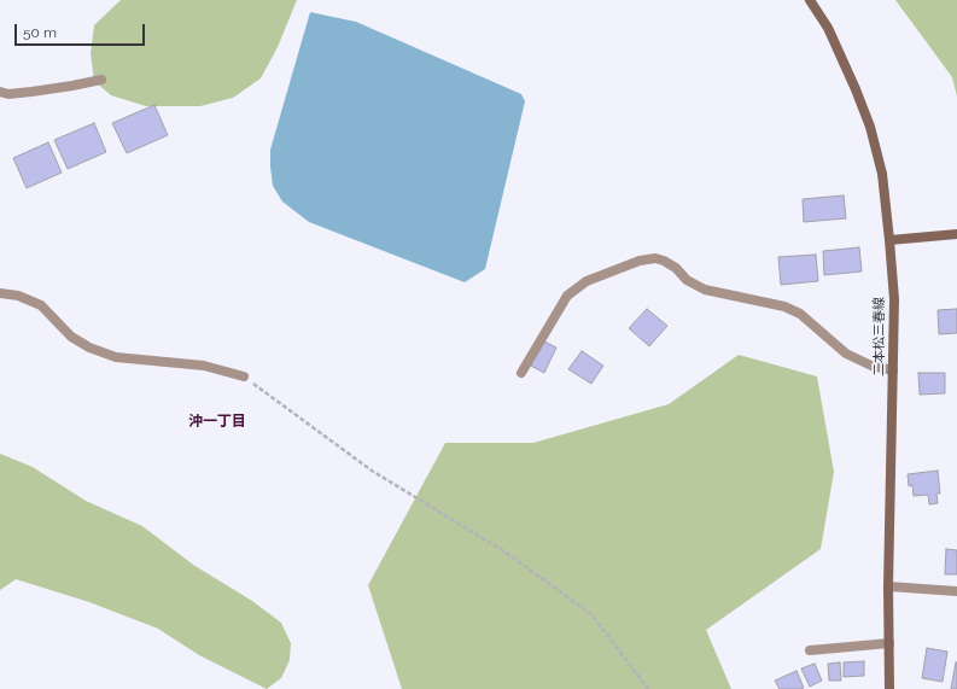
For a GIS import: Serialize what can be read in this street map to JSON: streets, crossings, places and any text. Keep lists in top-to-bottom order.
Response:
{
  "streets": {
    "main road": ["二本松三春線"]
  },
  "districts": ["沖一丁目"],
  "scale_bar": "50 m"
}
